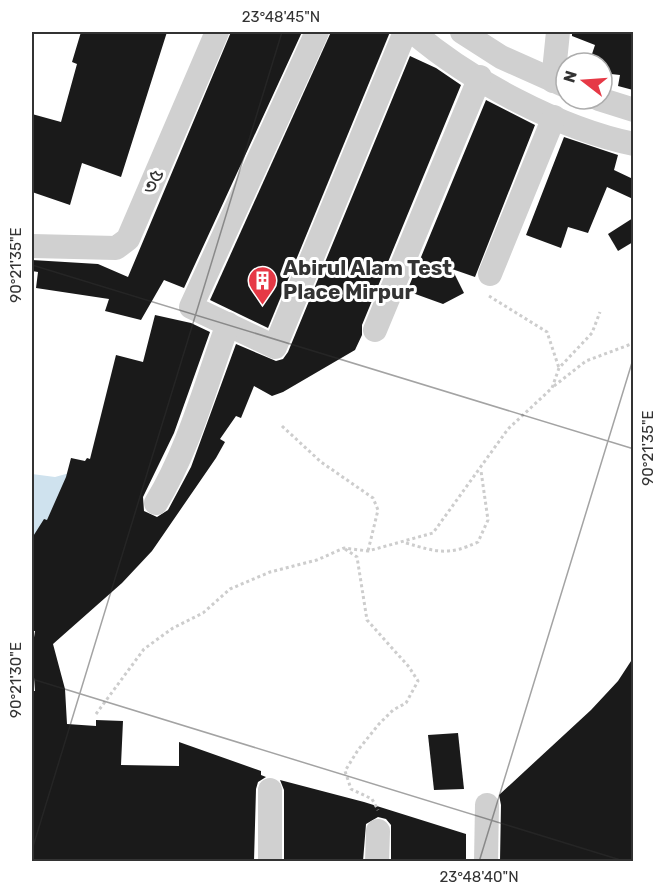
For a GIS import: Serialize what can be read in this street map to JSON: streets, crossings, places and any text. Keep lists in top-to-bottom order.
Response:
{
  "streets": {
    "street": ["৩৫"]
  },
  "places": {
    "building": ["Abirul Alam Test Place Mirpur"]
  },
  "north": "left",
  "coordinates": [
    "23°48'45\"N",
    "90°21'35\"E",
    "90°21'30\"E",
    "23°48'40\"N"
  ]
}
